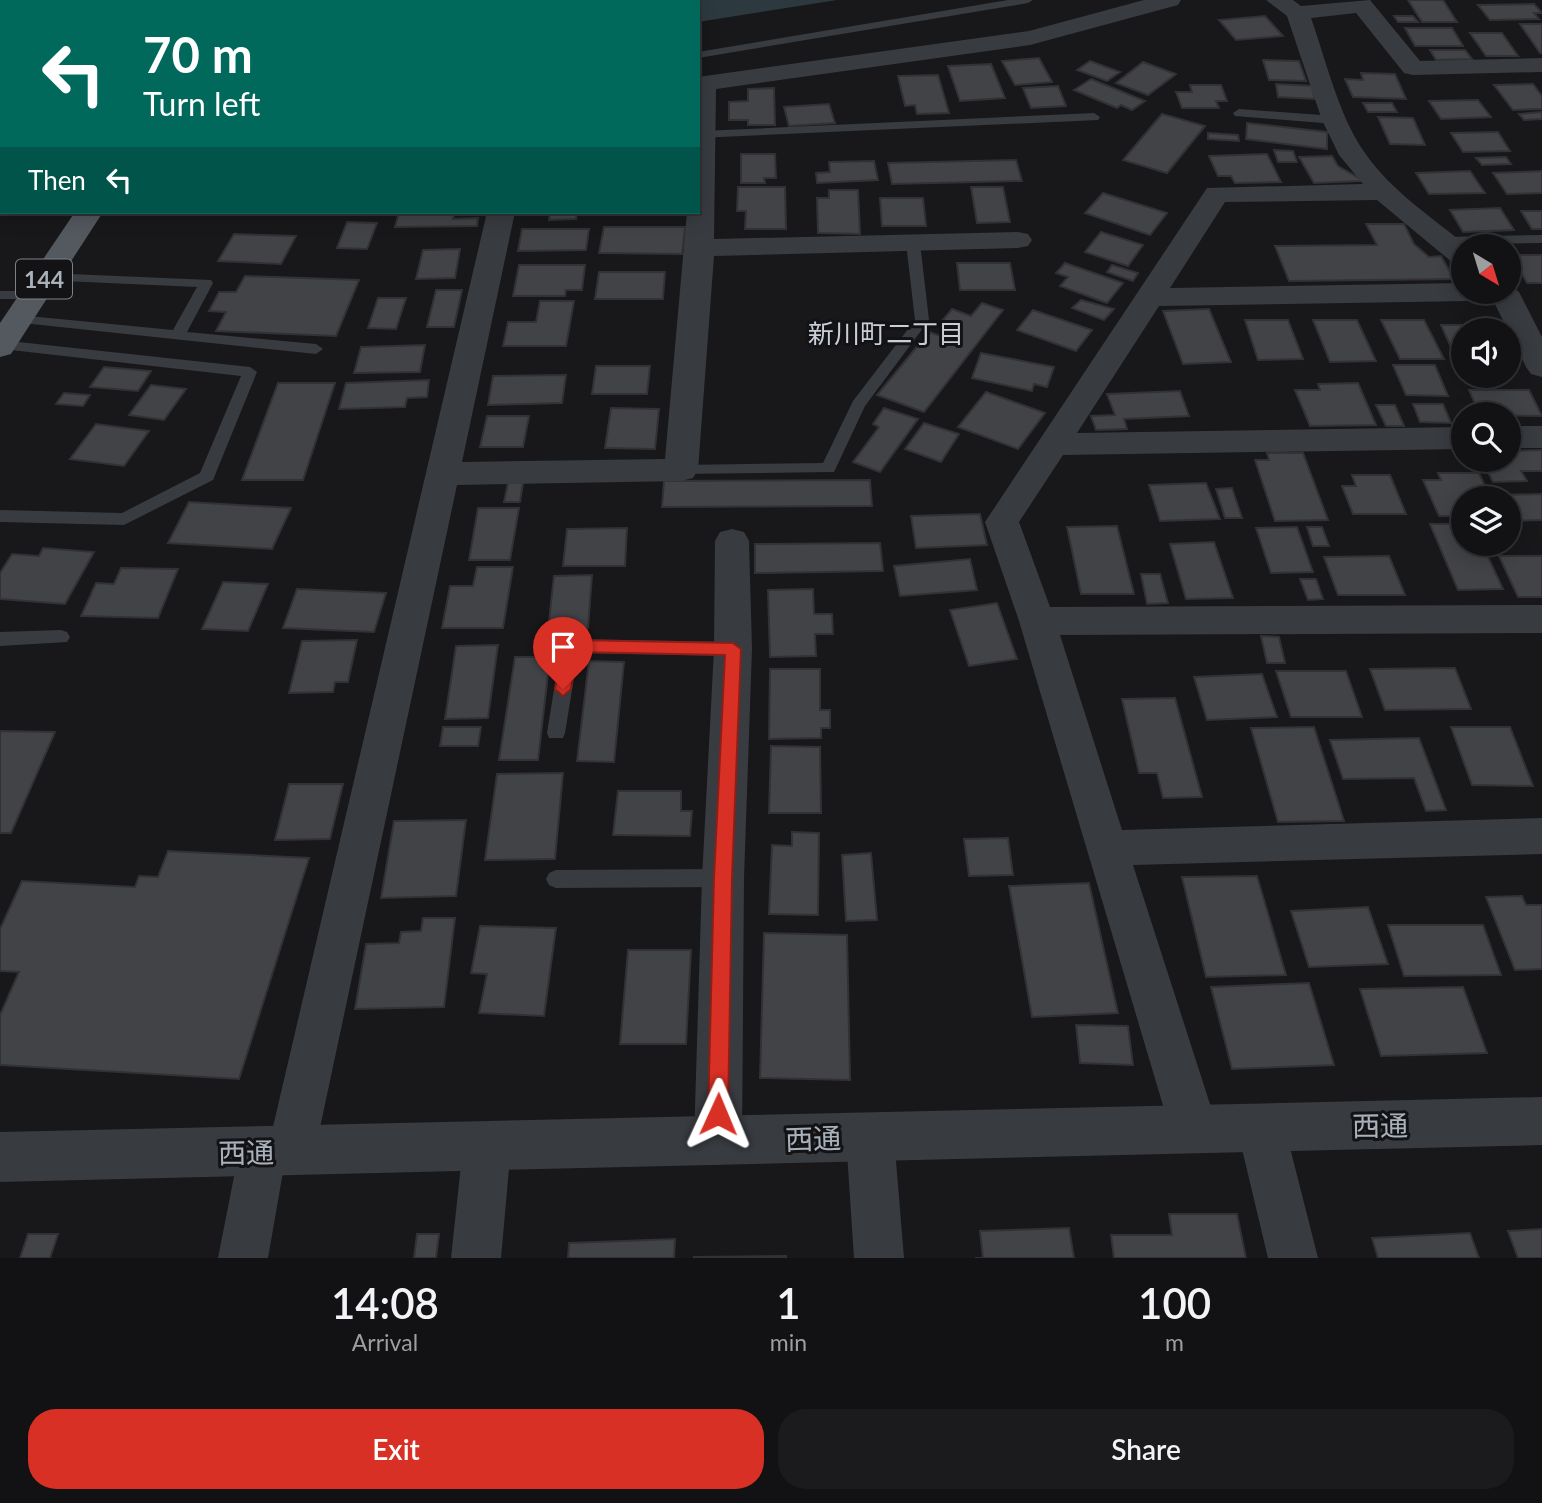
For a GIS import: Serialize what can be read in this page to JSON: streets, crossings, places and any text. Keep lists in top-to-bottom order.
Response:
{
  "streets": {
    "main road": ["144"],
    "street": ["西通"]
  },
  "districts": ["新川町二丁目"],
  "north": "bottom right",
  "page": {
    "turn": ["70 m", "Turn left"],
    "then": "Then",
    "eta": [
      "14:08",
      "Arrival",
      "1",
      "min",
      "100",
      "m"
    ],
    "buttons": ["Exit", "Share"]
  }
}
